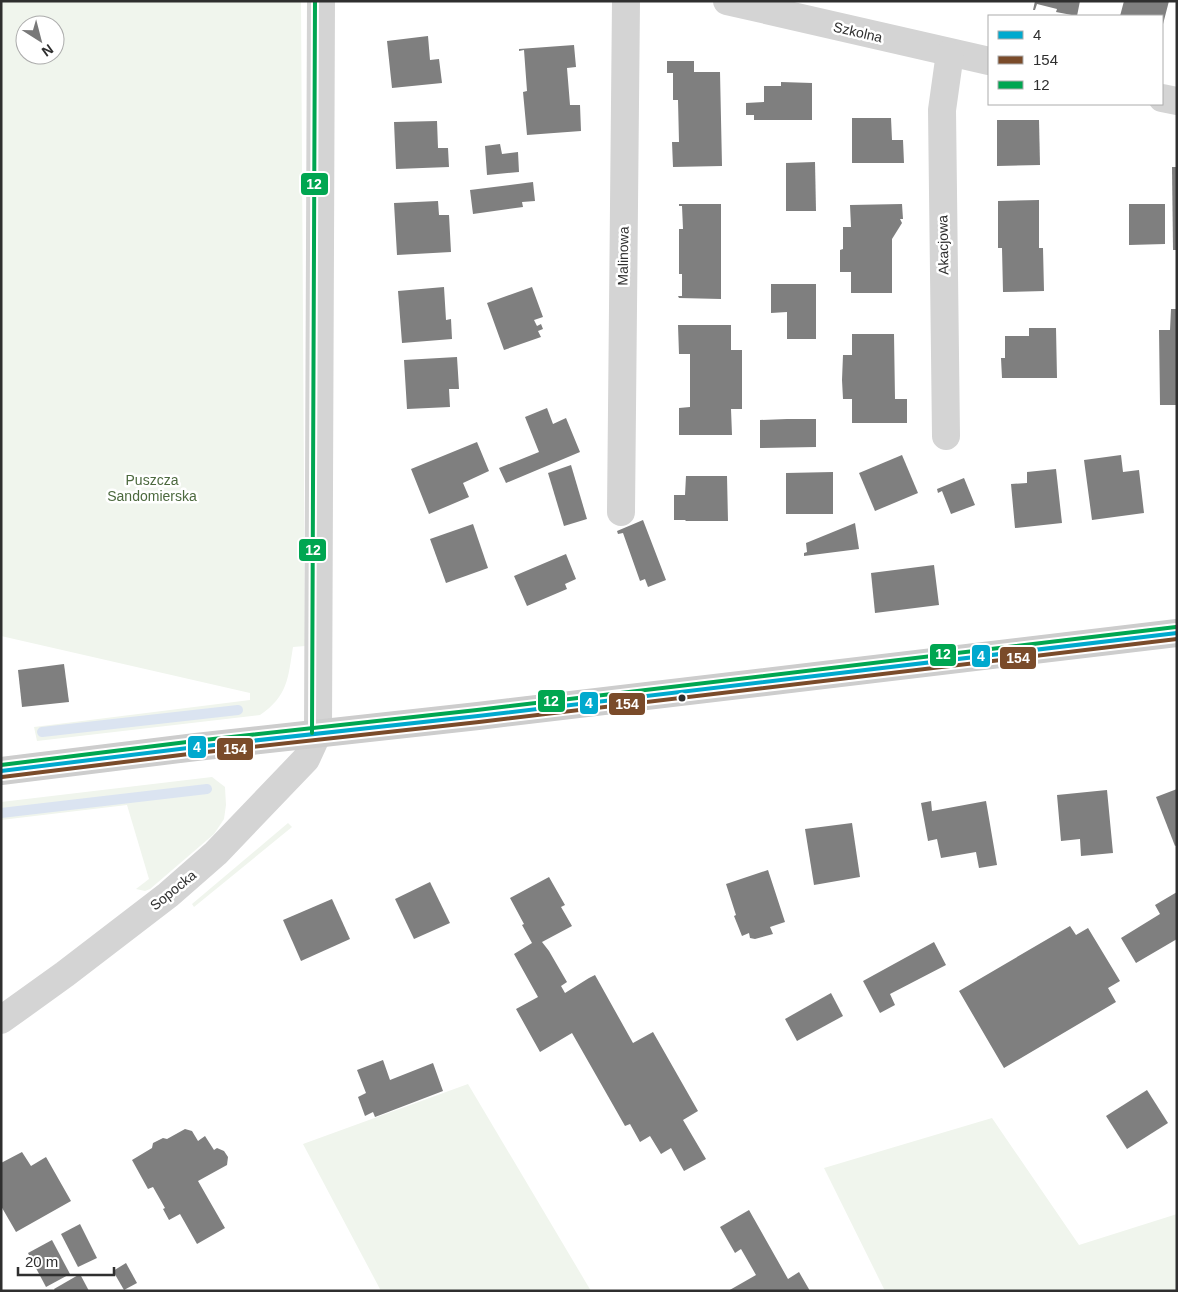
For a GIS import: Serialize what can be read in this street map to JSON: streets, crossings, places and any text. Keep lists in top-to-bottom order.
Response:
{
  "streets": {
    "street": [
      "Szkolna",
      "Akacjowa",
      "Malinowa",
      "Sopocka"
    ]
  },
  "crossings": [
    ["Szkolna", "Akacjowa"]
  ],
  "parks": ["Puszcza Sandomierska"],
  "lines": ["transit line 12", "transit line 4", "transit line 154"],
  "legend": ["4", "154", "12"],
  "scale_bar": "20 m",
  "north": "bottom right"
}
